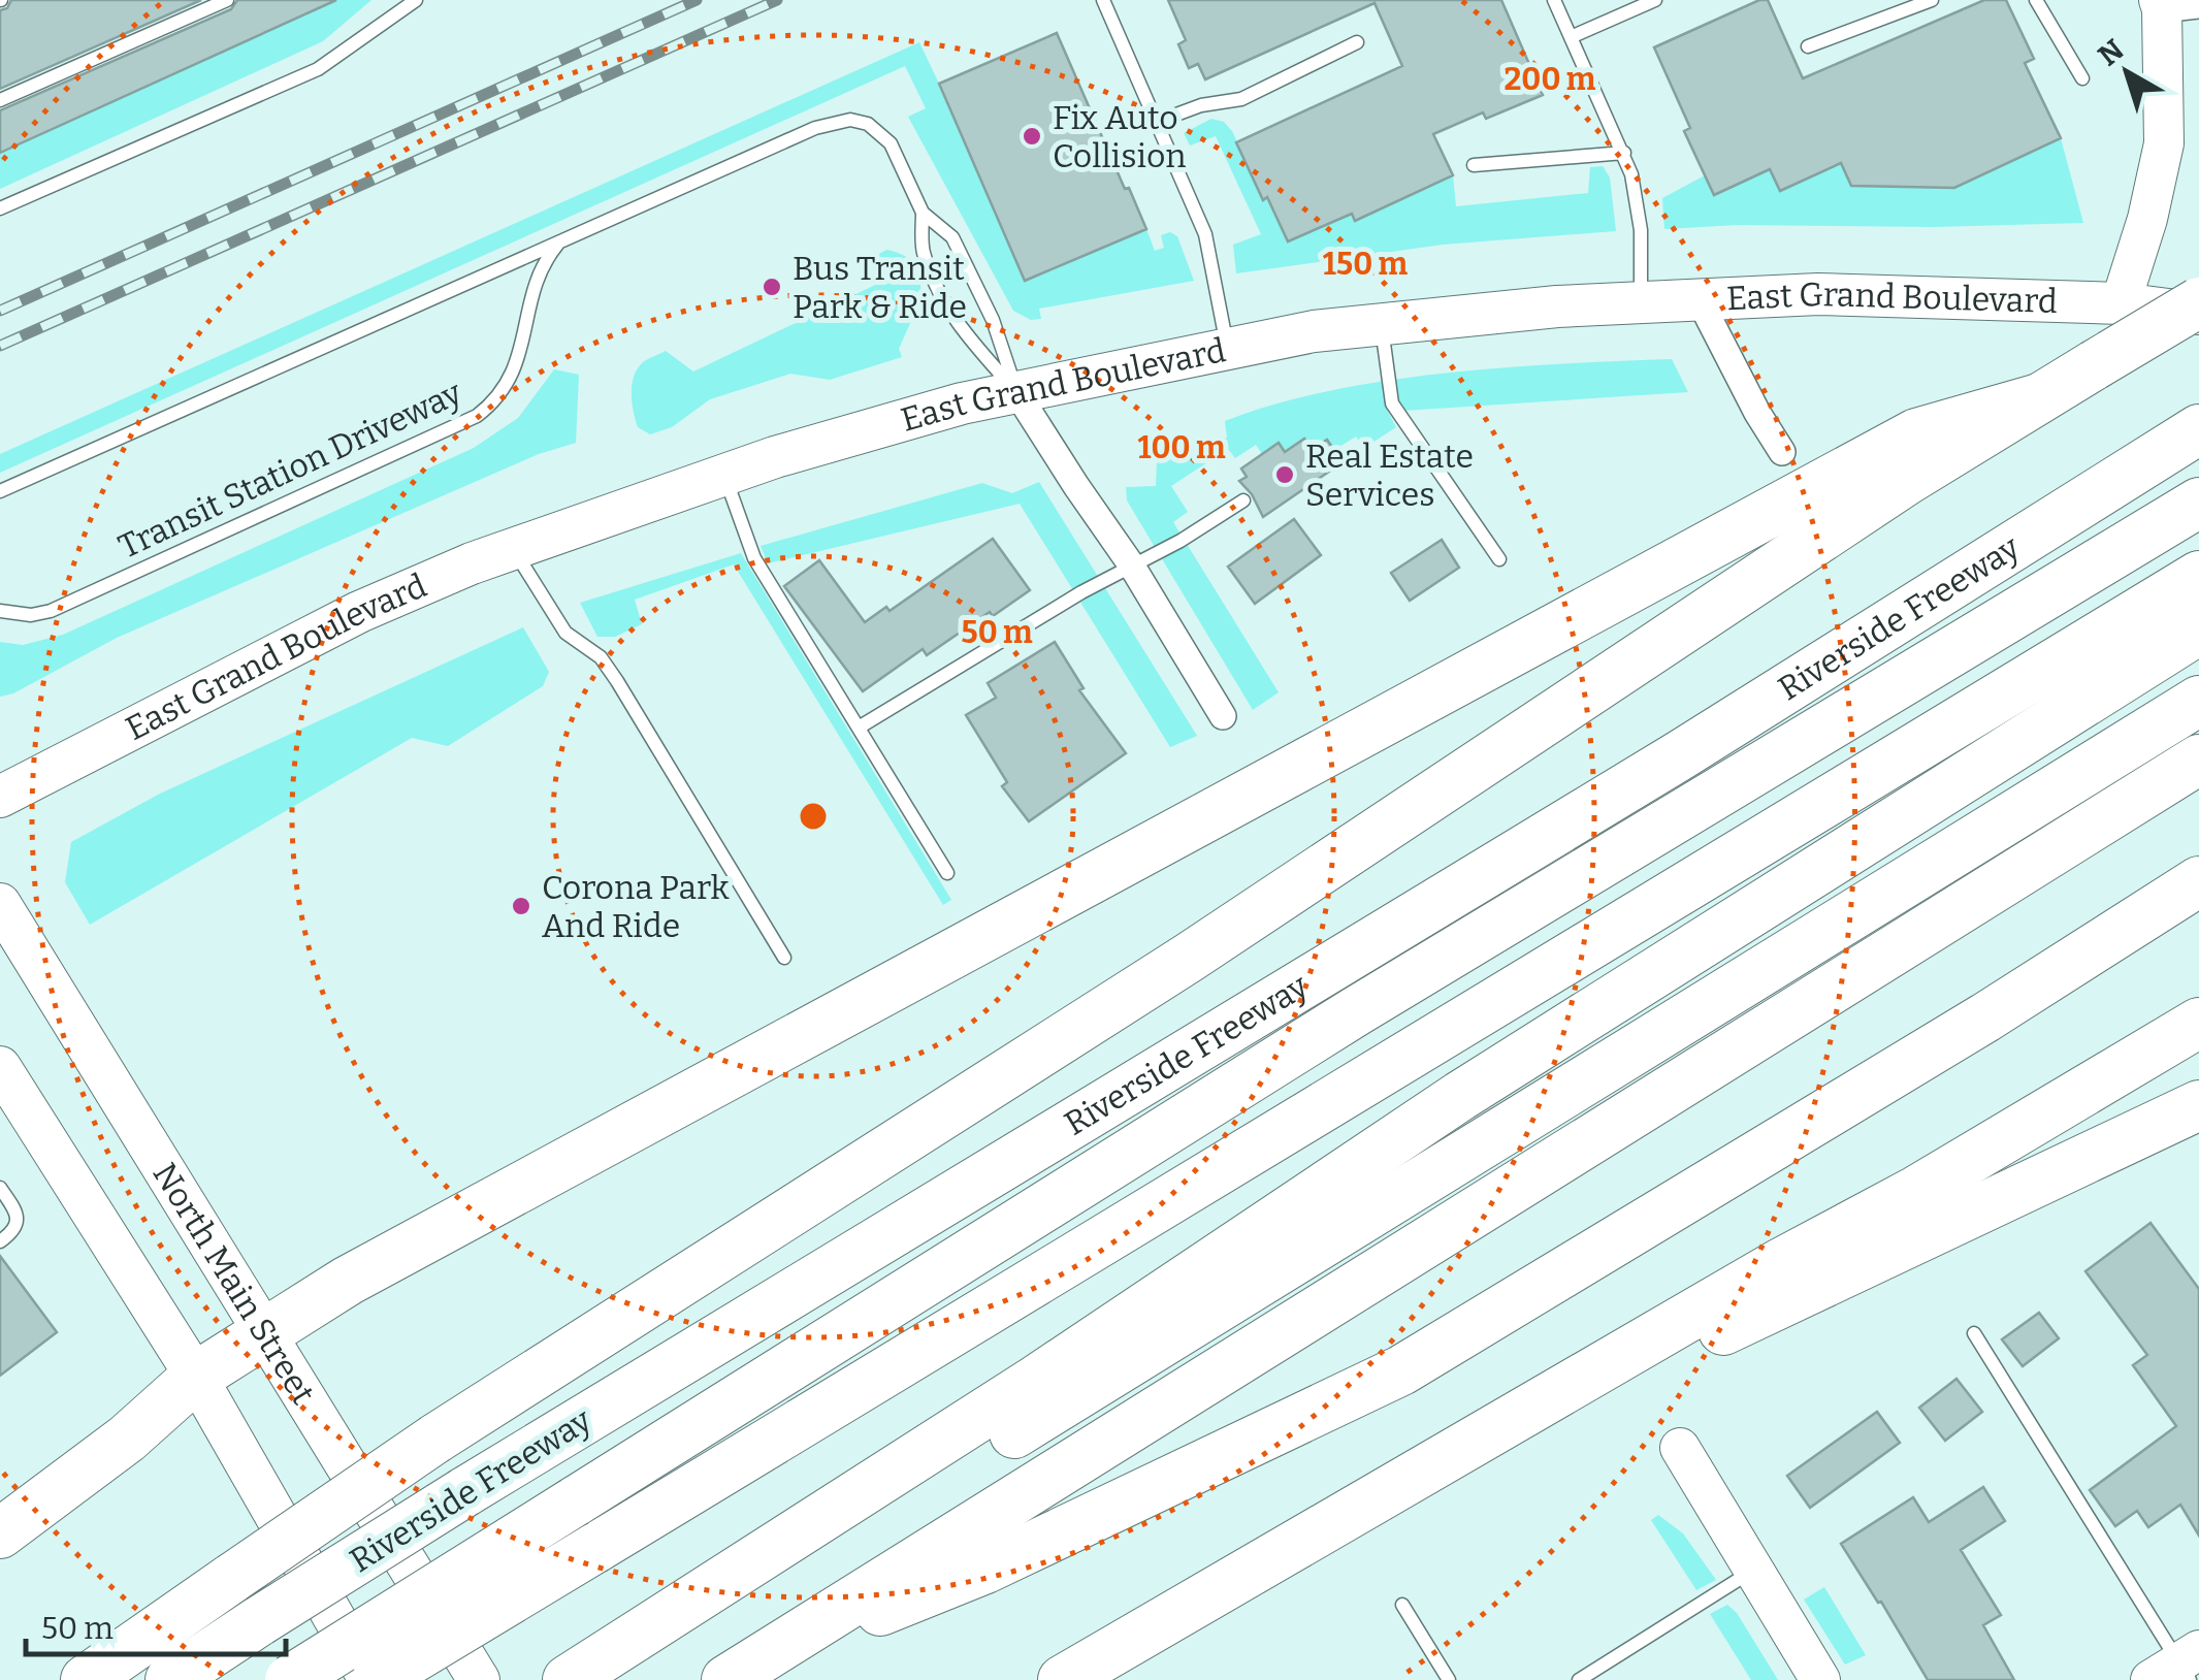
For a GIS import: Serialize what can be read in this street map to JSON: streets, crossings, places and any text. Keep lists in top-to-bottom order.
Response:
{
  "streets": {
    "highway": ["Riverside Freeway"],
    "main road": ["East Grand Boulevard", "North Main Street"],
    "lane": ["Transit Station Driveway"]
  },
  "places": [
    "Fix Auto Collision",
    "Bus Transit Park & Ride",
    "Real Estate Services",
    "Corona Park And Ride"
  ],
  "scale_bar": "50 m",
  "north": "top left",
  "rings": [
    "200 m",
    "150 m",
    "100 m",
    "50 m"
  ]
}
